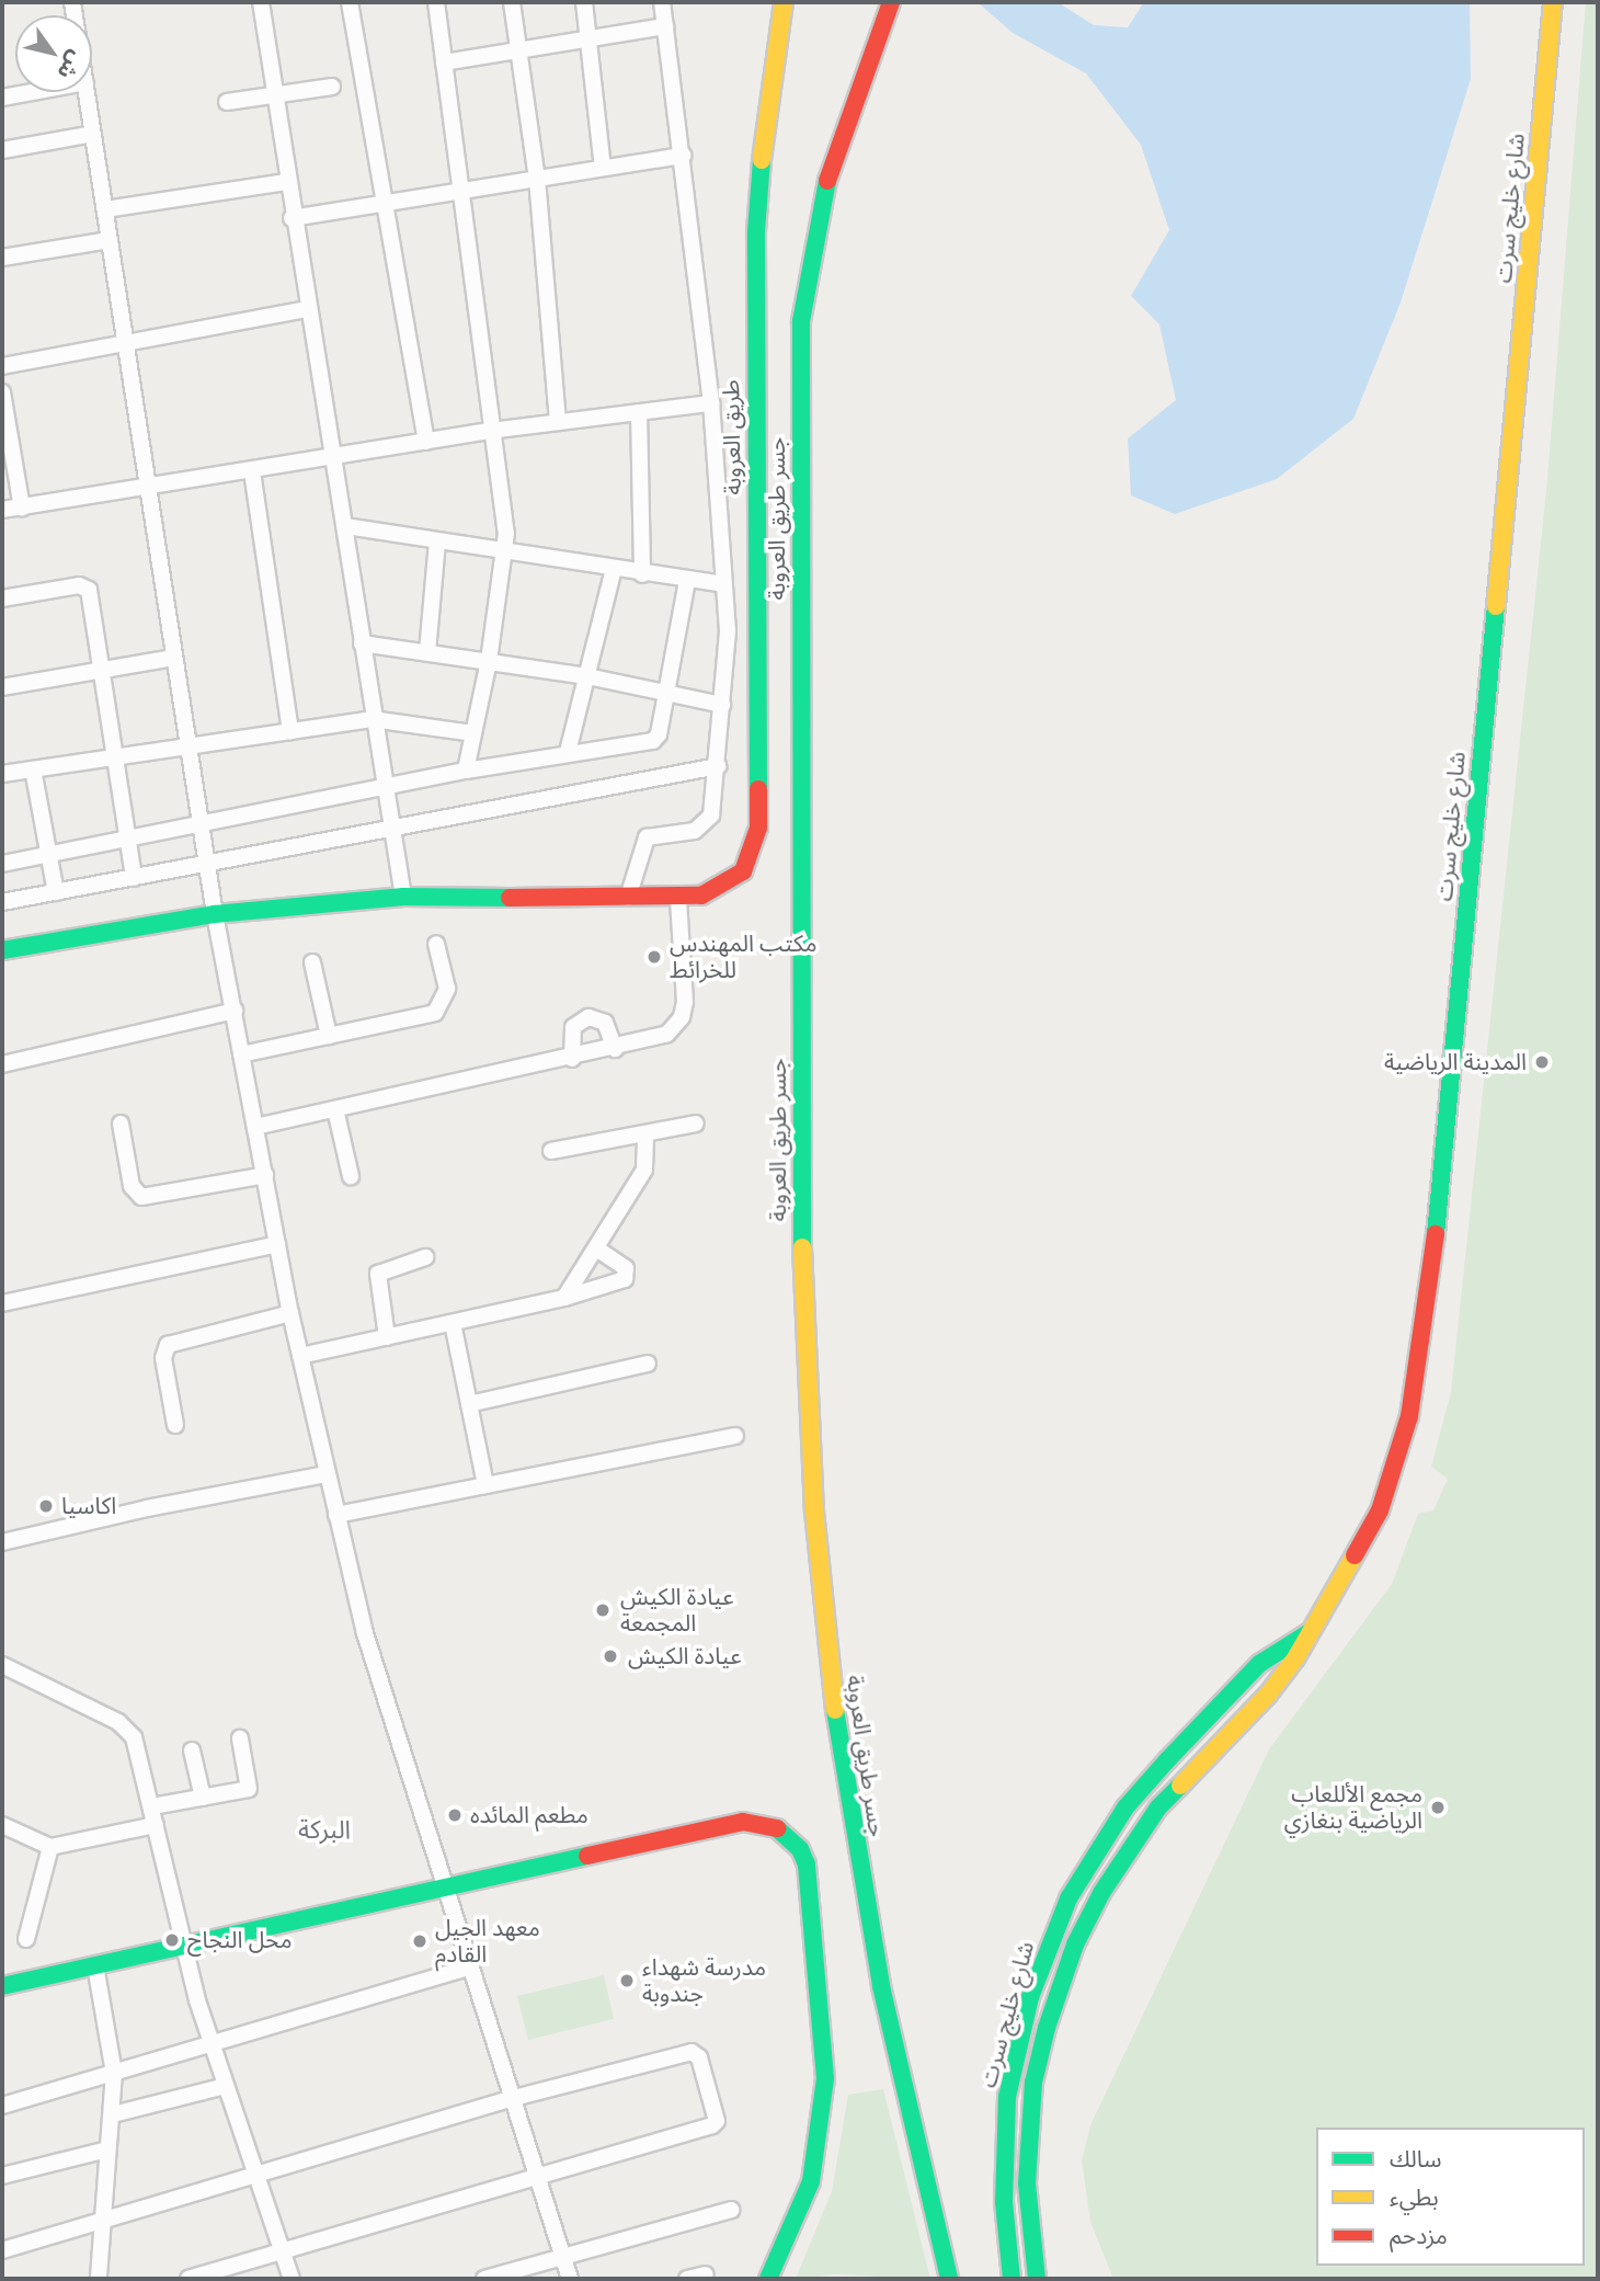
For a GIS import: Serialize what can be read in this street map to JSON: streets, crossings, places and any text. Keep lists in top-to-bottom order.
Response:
{
  "streets": {
    "main road": ["شارع خليج سرت", "طريق العروبة", "جسر طريق العروبة"]
  },
  "districts": ["البركة"],
  "places": [
    "مكتب المهندس للخرائط",
    "المدينة الرياضية",
    "اكاسيا",
    "عيادة الكيش المجمعة",
    "عيادة الكيش",
    "مجمع الأللعاب الرياضية بنغازي",
    "مطعم المائده",
    "محل النجاح",
    "معهد الجيل القادم",
    "مدرسة شهداء جندوبة"
  ],
  "legend": ["سالك", "بطيء", "مزدحم"],
  "north": "bottom right"
}
